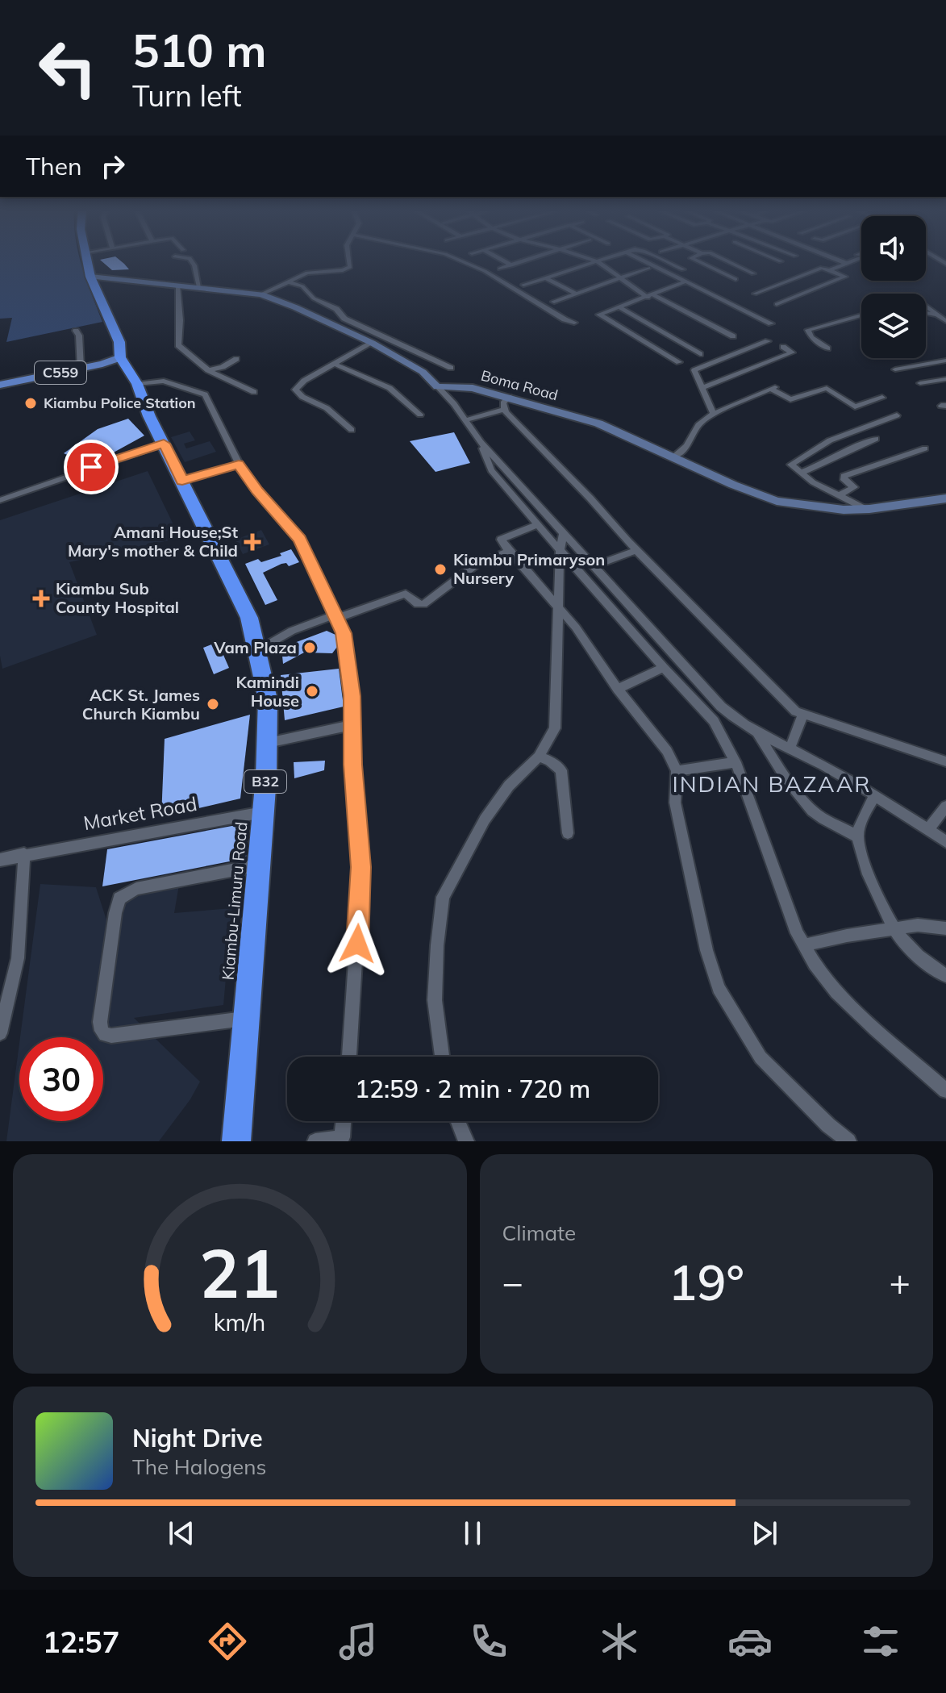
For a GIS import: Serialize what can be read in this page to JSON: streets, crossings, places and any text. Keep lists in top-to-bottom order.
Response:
{
  "streets": {
    "highway": ["B32", "Kiambu-Limuru Road"],
    "main road": ["C559", "Boma Road"],
    "street": ["Market Road"]
  },
  "crossings": [
    ["C559", "Kiambu-Limuru Road"],
    ["B32", "Kiambu-Limuru Road"],
    ["Market Road", "Kiambu-Limuru Road"]
  ],
  "districts": ["INDIAN BAZAAR"],
  "places": {
    "other": [
      "Kiambu Police Station",
      "Kiambu Primaryson Nursery",
      "Vam Plaza",
      "Kamindi House",
      "ACK St. James Church Kiambu"
    ],
    "health": ["Amani House;St Mary's mother & Child", "Kiambu Sub County Hospital"]
  },
  "page": {
    "turn": ["510 m", "Turn left"],
    "then": "Then",
    "limit": "30",
    "trip": "12:59 · 2 min · 720 m",
    "tile": "Climate",
    "heat": ["−", "19°", "+"],
    "song": ["Night Drive", "The Halogens"],
    "tabs": "12:57",
    "gauge": ["21", "km/h"]
  }
}
